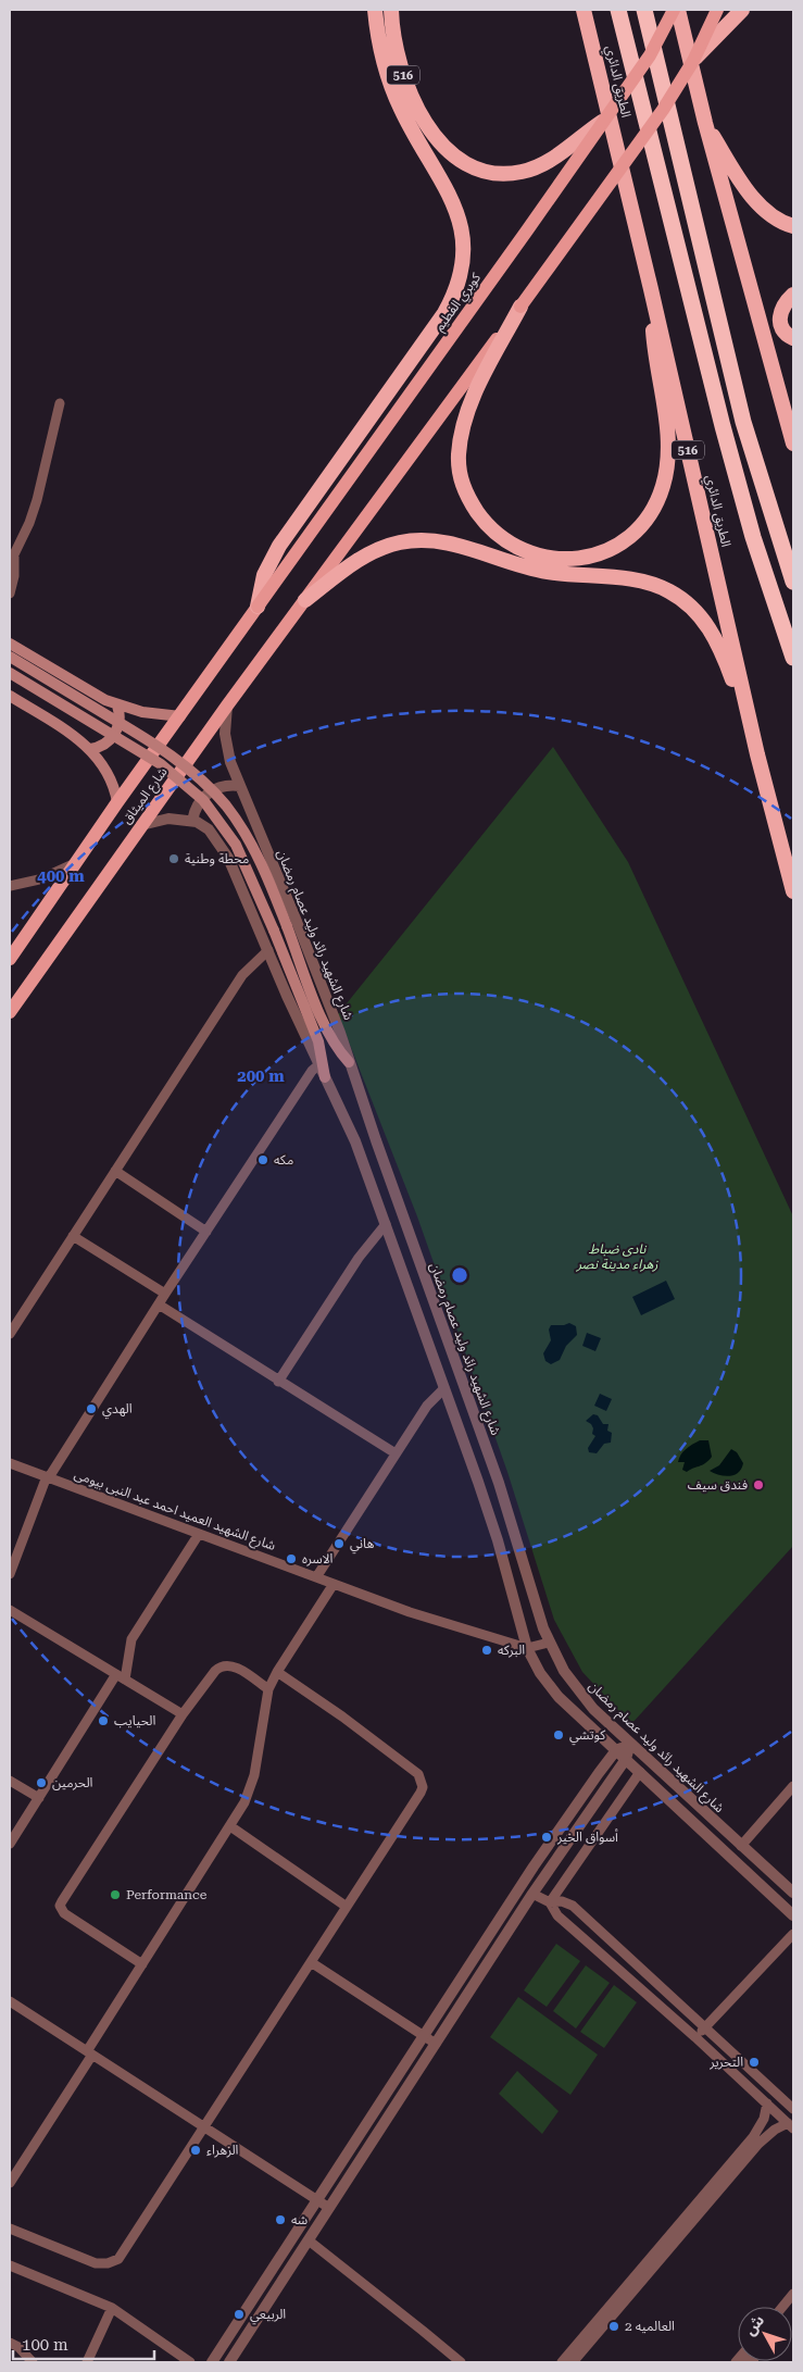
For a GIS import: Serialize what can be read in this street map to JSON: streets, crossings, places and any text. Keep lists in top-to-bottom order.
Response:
{
  "streets": {
    "highway": ["516", "الطريق الدائري"],
    "main road": ["كوبري الفطيم", "شارع الميثاق"],
    "street": ["شارع الشهيد رائد وليد عصام رمضان", "شارع الشهيد العميد احمد عبد النبى بيومى"]
  },
  "crossings": [
    ["516", "الطريق الدائري"],
    ["516", "كوبري الفطيم"],
    ["516", "شارع الميثاق"],
    ["كوبري الفطيم", "شارع الميثاق"],
    ["شارع الميثاق", "شارع الشهيد رائد وليد عصام رمضان"]
  ],
  "parks": ["نادى ضباط زهراء مدينة نصر"],
  "places": [
    "محطة وطنية",
    "مكه",
    "الهدي",
    "فندق سيف",
    "هاني",
    "الاسره",
    "البركه",
    "الحيايب",
    "كوتشي",
    "الحرمين",
    "أسواق الخير",
    "Performance",
    "التحرير",
    "الزهراء",
    "شه",
    "الربيعي",
    "العالميه 2"
  ],
  "scale_bar": "100 m",
  "north": "top left",
  "rings": ["400 m", "200 m"]
}
